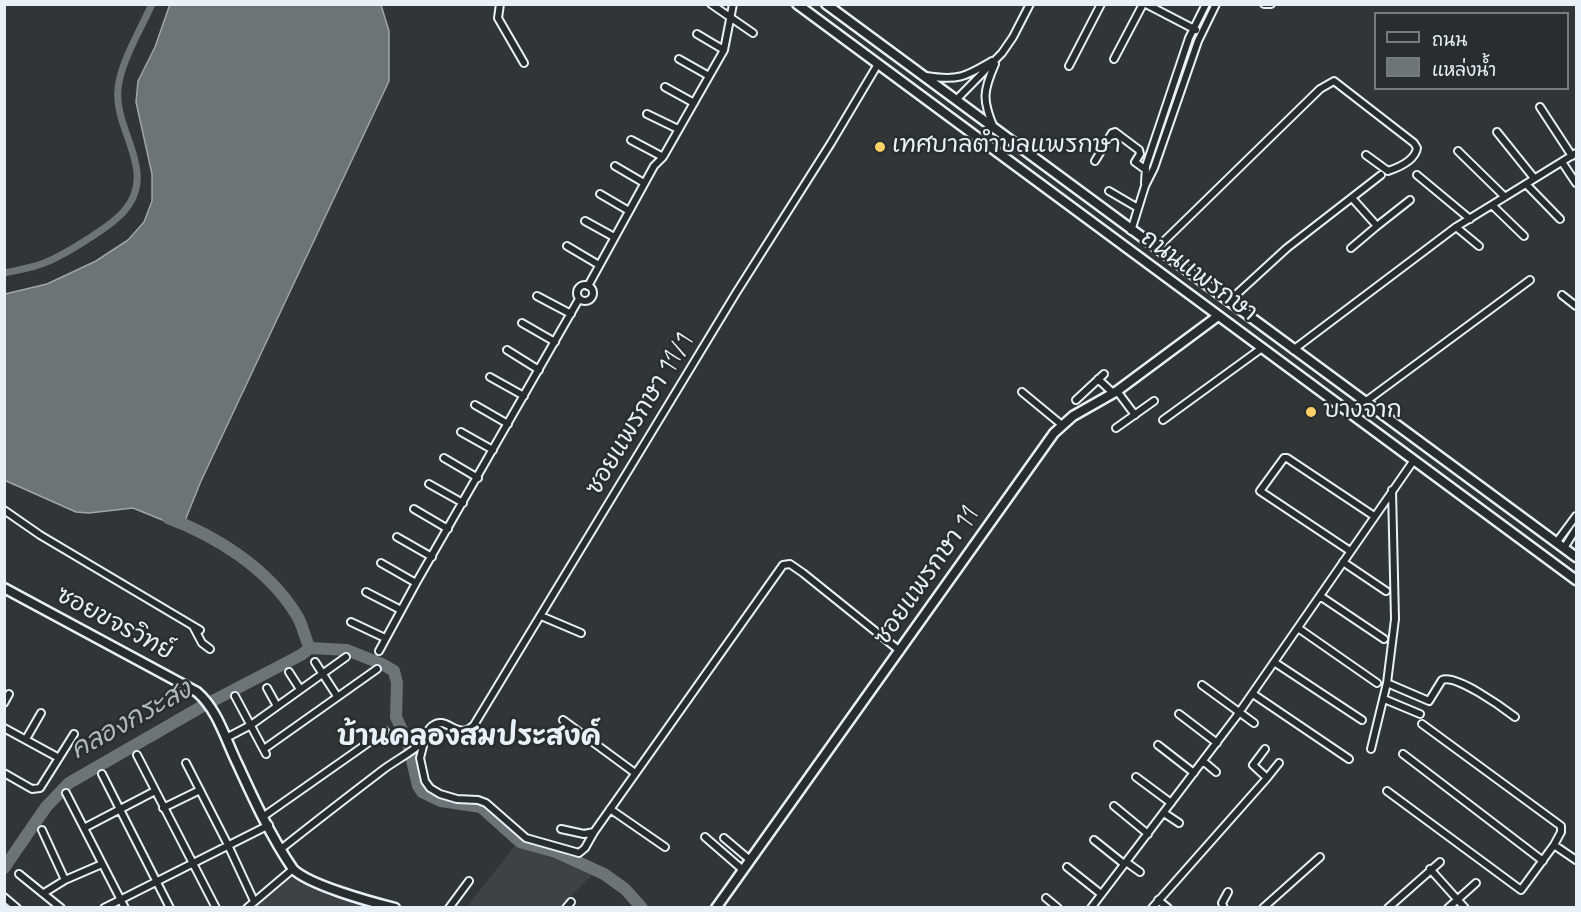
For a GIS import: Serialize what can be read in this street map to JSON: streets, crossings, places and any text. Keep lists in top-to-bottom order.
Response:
{
  "streets": {
    "main road": ["ถนนแพรกษา", "ซอยแพรกษา 11", "ซอยขจรวิทย์"],
    "street": ["ซอยแพรกษา 11/1"]
  },
  "crossings": [
    ["ถนนแพรกษา", "ซอยแพรกษา 11/1"],
    ["ถนนแพรกษา", "ซอยแพรกษา 11"]
  ],
  "districts": ["บ้านคลองสมประสงค์"],
  "water": ["คลองกระสง"],
  "places": ["เทศบาลตำบลแพรกษา", "บางจาก"],
  "legend": ["ถนน", "แหล่งน้ำ"]
}
